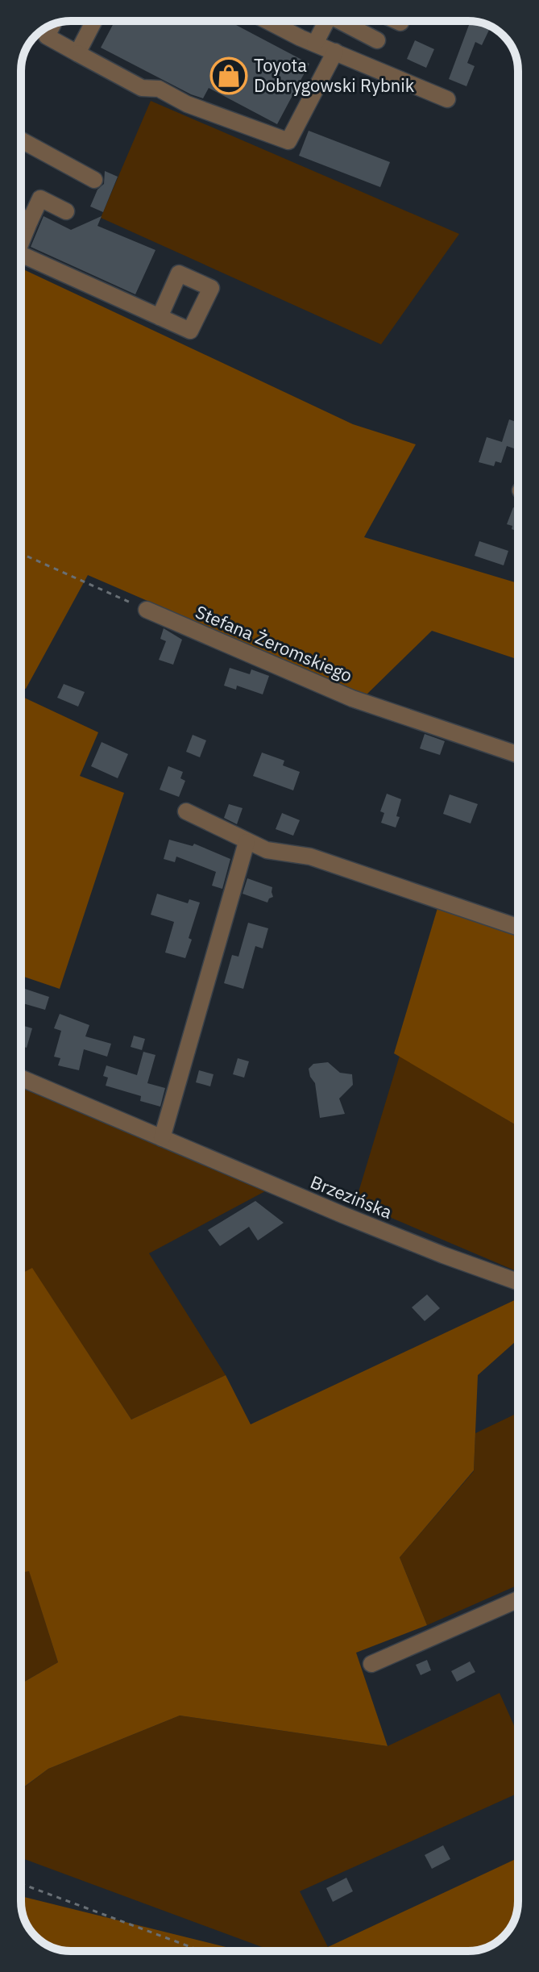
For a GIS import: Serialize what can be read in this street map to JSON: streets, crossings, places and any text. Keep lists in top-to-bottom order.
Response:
{
  "streets": {
    "street": ["Stefana Żeromskiego", "Brzezińska"]
  },
  "places": {
    "shop": ["Toyota Dobrygowski Rybnik"]
  }
}
